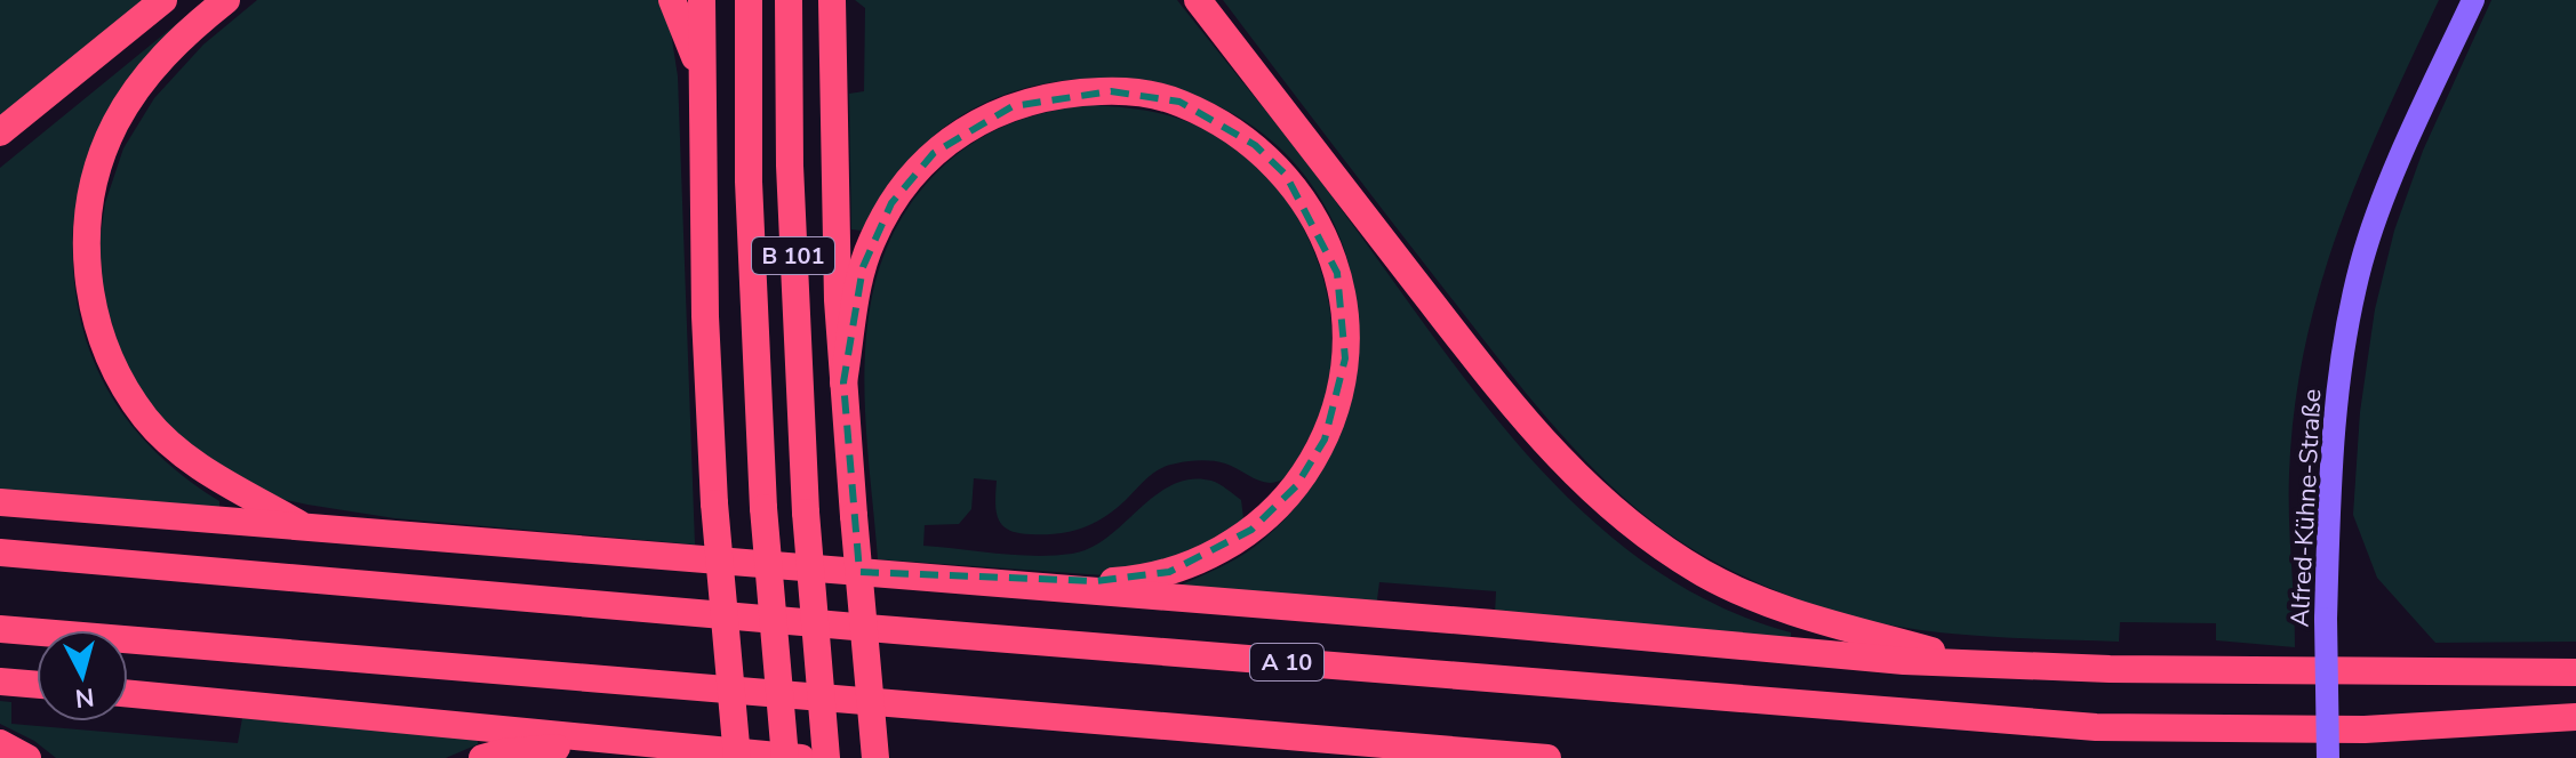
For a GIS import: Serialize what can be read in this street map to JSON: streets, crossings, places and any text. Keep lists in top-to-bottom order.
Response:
{
  "streets": {
    "highway": ["B 101", "A 10"],
    "main road": ["Alfred-Kühne-Straße"]
  },
  "north": "bottom"
}
